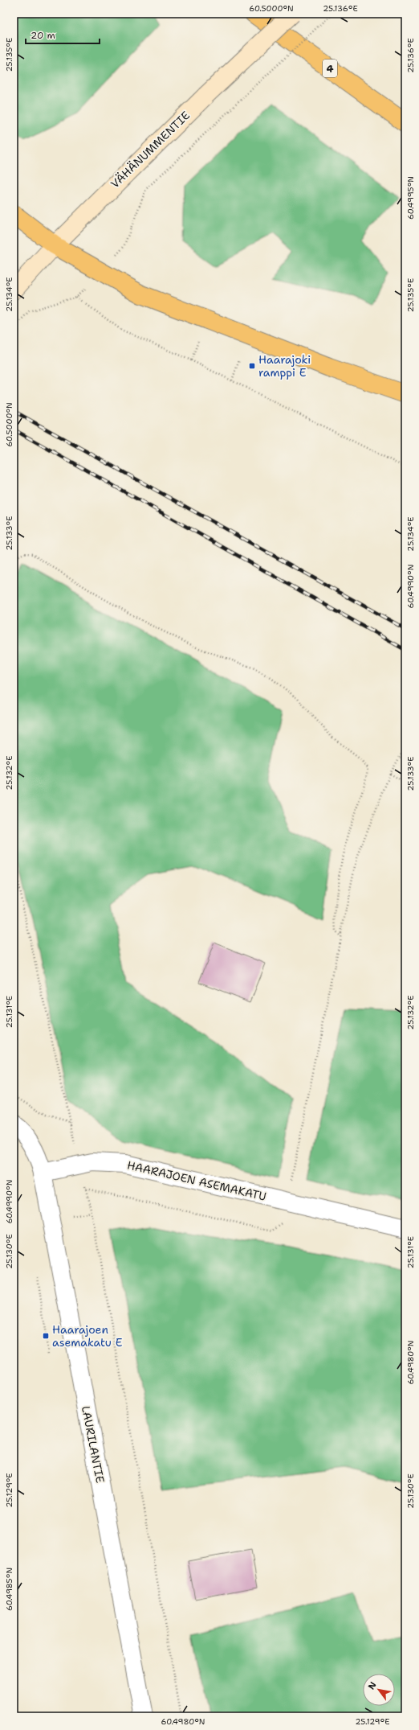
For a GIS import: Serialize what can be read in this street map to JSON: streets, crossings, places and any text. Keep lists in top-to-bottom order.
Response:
{
  "streets": {
    "highway": ["4"],
    "main road": ["VÄHÄNUMMENTIE"],
    "street": ["HAARAJOEN ASEMAKATU", "LAURILANTIE"]
  },
  "crossings": [
    ["HAARAJOEN ASEMAKATU", "LAURILANTIE"]
  ],
  "places": {
    "transit": ["Haarajoki ramppi E", "Haarajoen asemakatu E"]
  },
  "scale_bar": "20 m",
  "north": "top left",
  "coordinates": [
    "60.5000°N",
    "25.136°E",
    "25.135°E",
    "60.4995°N",
    "25.134°E",
    "25.133°E",
    "60.4990°N",
    "25.132°E",
    "25.131°E",
    "25.130°E",
    "60.4980°N",
    "25.129°E",
    "60.4985°N"
  ]
}
